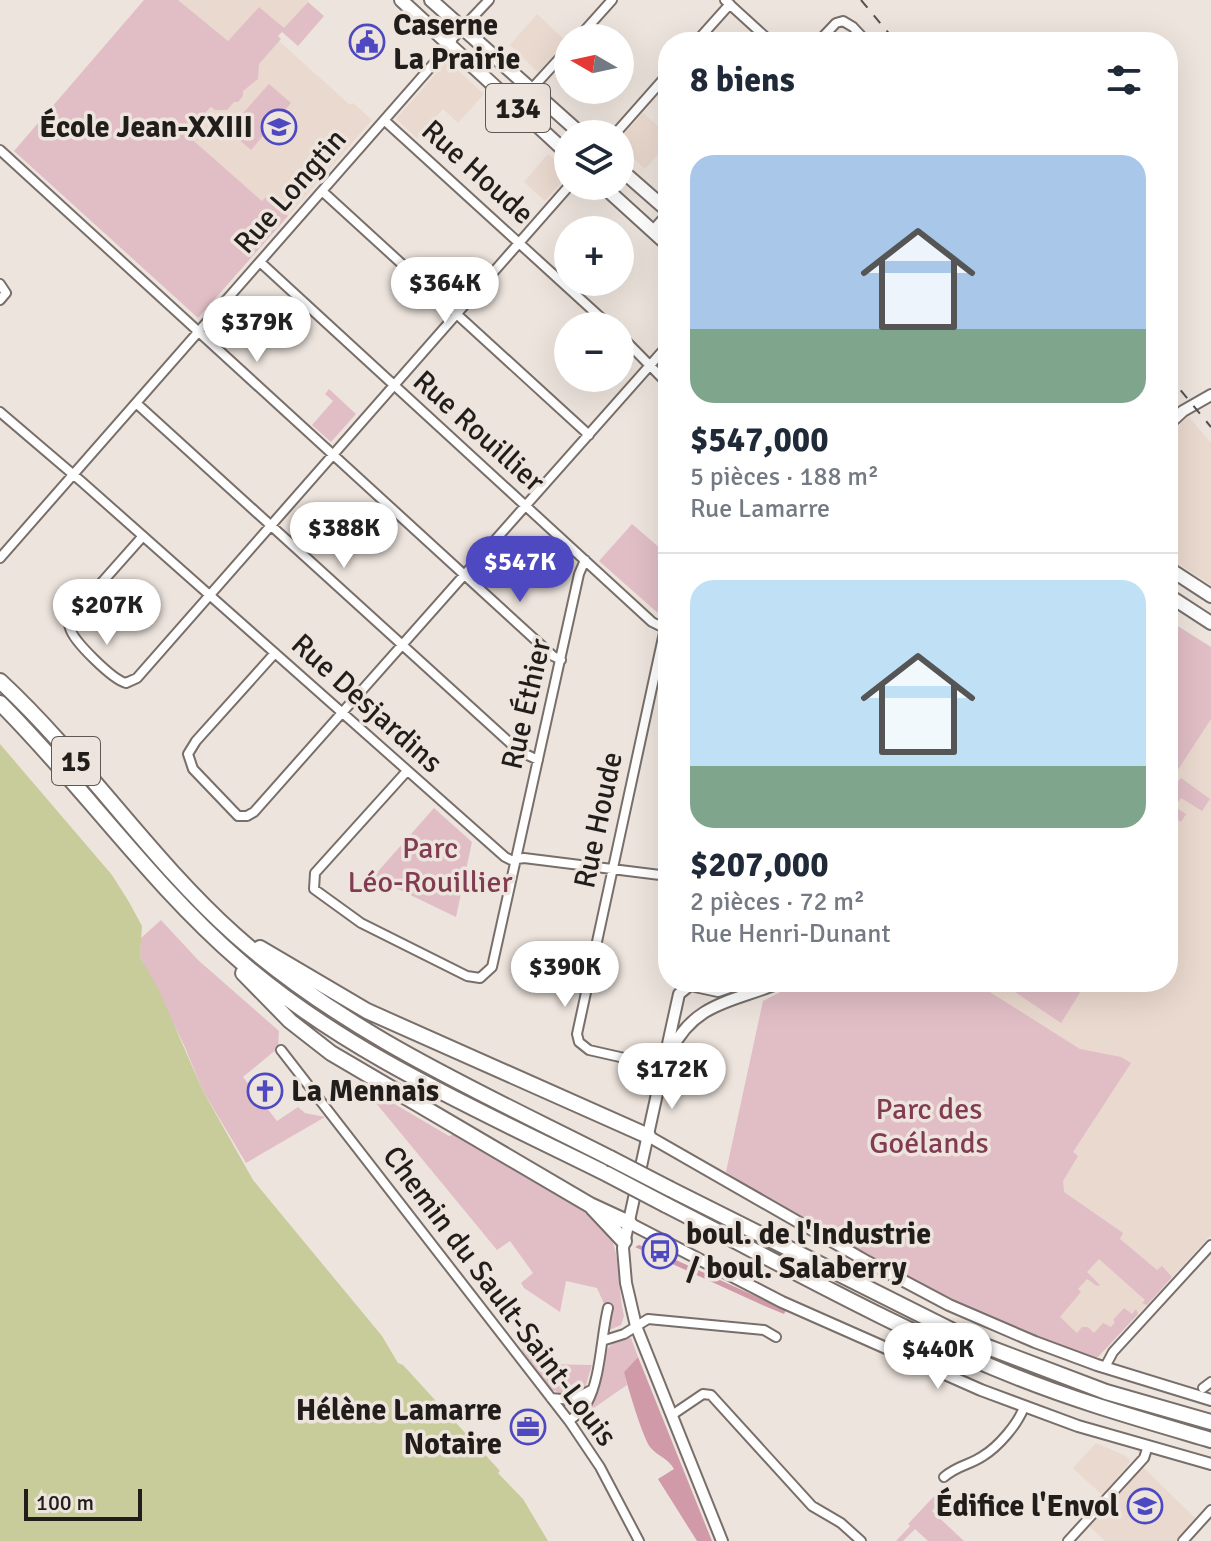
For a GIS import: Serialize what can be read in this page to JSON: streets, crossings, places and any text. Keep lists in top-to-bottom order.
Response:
{
  "streets": {
    "highway": ["15"],
    "main road": ["134"],
    "street": [
      "Rue Houde",
      "Rue Longtin",
      "Rue Rouillier",
      "Rue Desjardins",
      "Rue Éthier",
      "Chemin du Sault-Saint-Louis"
    ]
  },
  "crossings": [
    ["134", "Rue Longtin"],
    ["Rue Houde", "Rue Longtin"],
    ["Rue Houde", "Rue Desjardins"],
    ["Rue Longtin", "Rue Rouillier"],
    ["Rue Longtin", "Rue Desjardins"],
    ["Rue Rouillier", "Rue Éthier"],
    ["Rue Desjardins", "Rue Éthier"]
  ],
  "parks": ["Parc Léo-Rouillier", "Parc des Goélands"],
  "places": {
    "public building": ["Caserne La Prairie"],
    "school or university": ["École Jean-XXIII", "Édifice l'Envol"],
    "church": ["La Mennais"],
    "bus stop": ["boul. de l'Industrie / boul. Salaberry"],
    "office": ["Hélène Lamarre Notaire"]
  },
  "scale_bar": "100 m",
  "north": "left",
  "page": {
    "map_buttons": ["+", "−"],
    "heading": "8 biens",
    "list": [
      {
        "name": "$547,000",
        "note": "5 pièces · 188 m² · Rue Lamarre"
      },
      {
        "name": "$207,000",
        "note": "2 pièces · 72 m² · Rue Henri-Dunant"
      }
    ],
    "price": [
      "$364K",
      "$379K",
      "$388K",
      "$547K",
      "$207K",
      "$390K",
      "$172K",
      "$440K"
    ],
    "scale": "100 m"
  }
}
